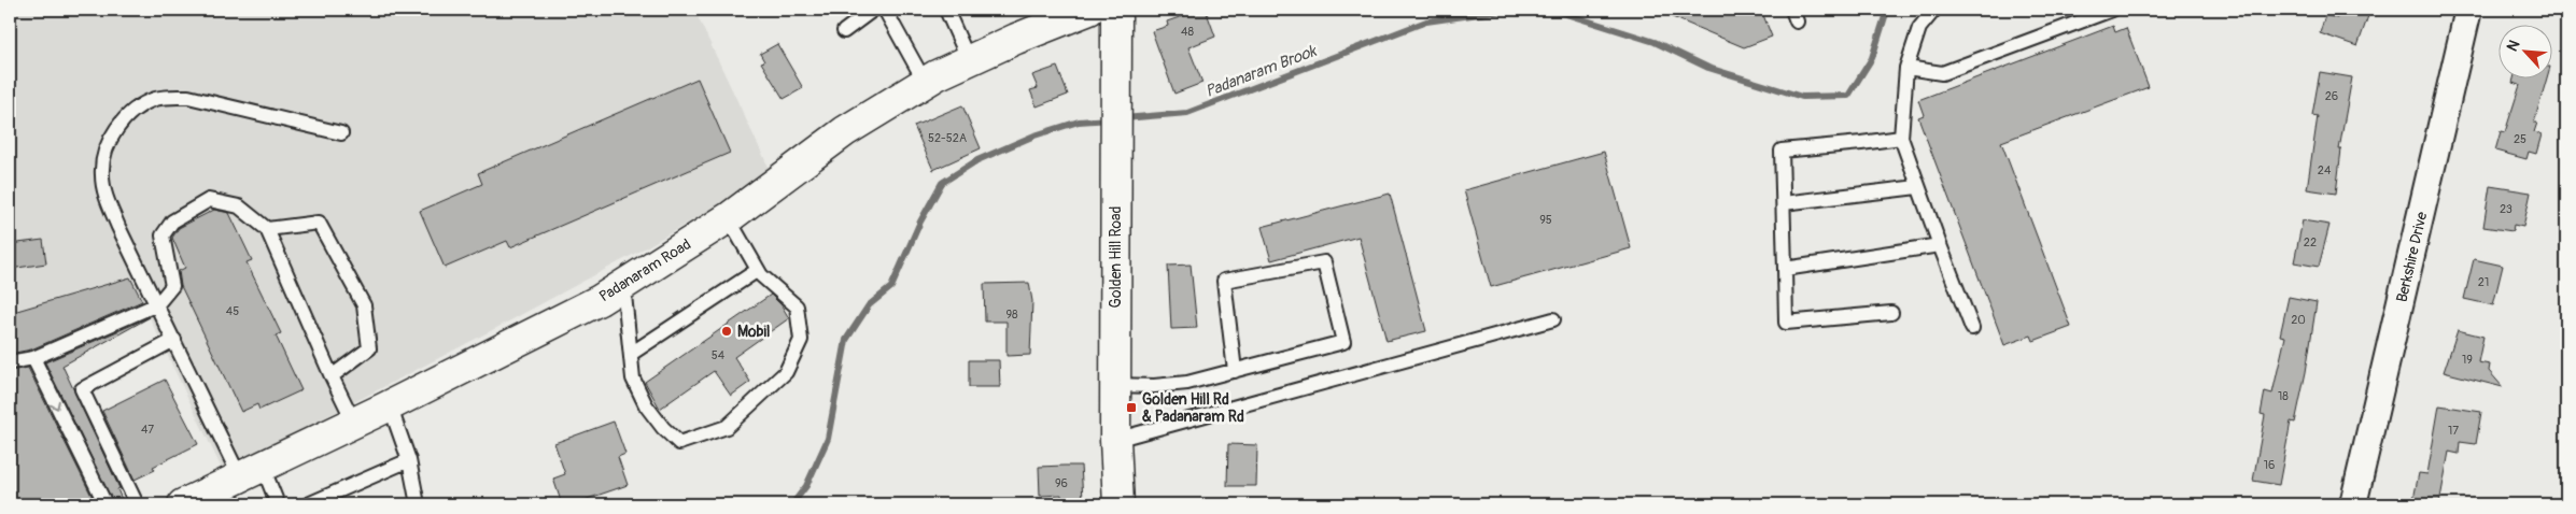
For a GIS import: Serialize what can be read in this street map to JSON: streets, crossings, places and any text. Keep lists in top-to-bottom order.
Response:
{
  "streets": {
    "main road": ["Golden Hill Road", "Padanaram Road"],
    "street": ["Berkshire Drive"]
  },
  "water": ["Padanaram Brook"],
  "places": {
    "other": ["Mobil"],
    "transit": ["Golden Hill Rd & Padanaram Rd"]
  },
  "house_numbers": [
    "48",
    "26",
    "52-52A",
    "25",
    "24",
    "23",
    "95",
    "22",
    "21",
    "45",
    "98",
    "20",
    "54",
    "19",
    "18",
    "47",
    "17",
    "16",
    "96"
  ],
  "north": "top left"
}
